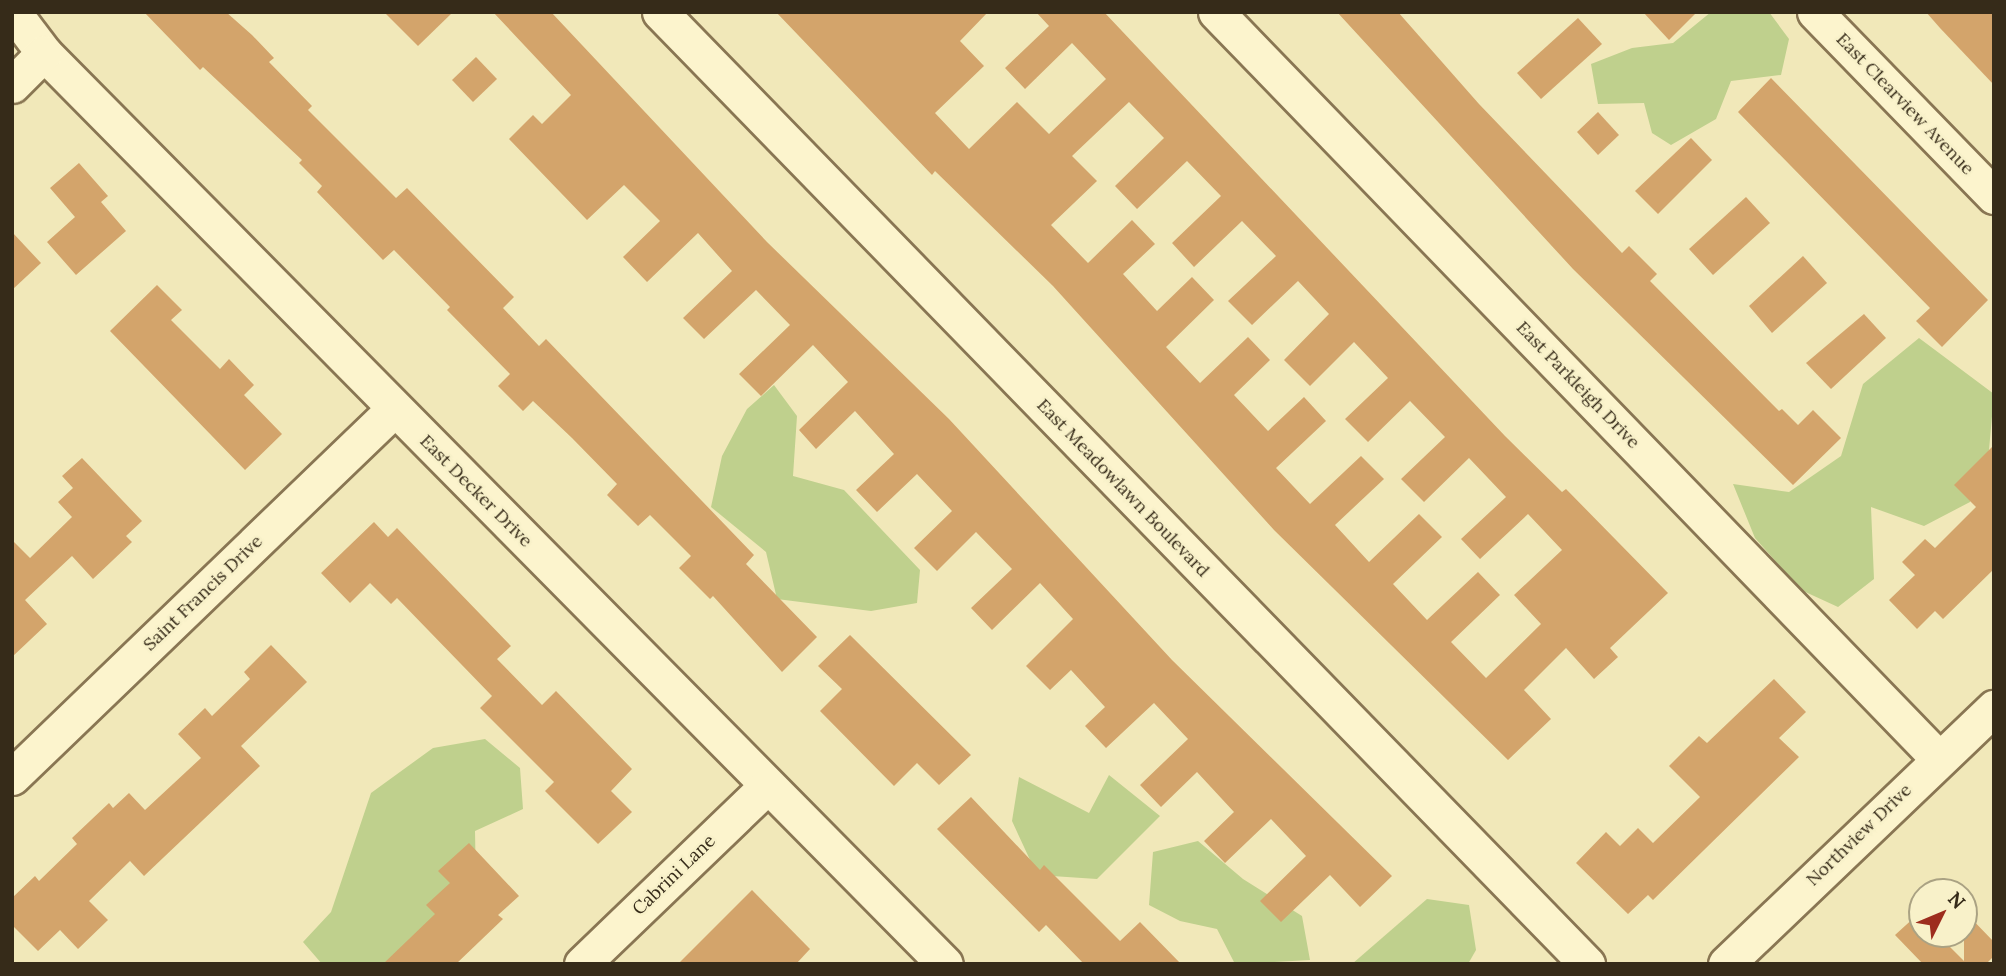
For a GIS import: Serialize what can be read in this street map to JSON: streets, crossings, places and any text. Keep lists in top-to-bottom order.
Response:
{
  "streets": {
    "street": [
      "East Clearview Avenue",
      "East Parkleigh Drive",
      "East Meadowlawn Boulevard",
      "East Decker Drive",
      "Saint Francis Drive",
      "Northview Drive",
      "Cabrini Lane"
    ]
  },
  "crossings": [
    ["East Parkleigh Drive", "Northview Drive"],
    ["East Decker Drive", "Saint Francis Drive"],
    ["East Decker Drive", "Cabrini Lane"]
  ],
  "north": "top right"
}
